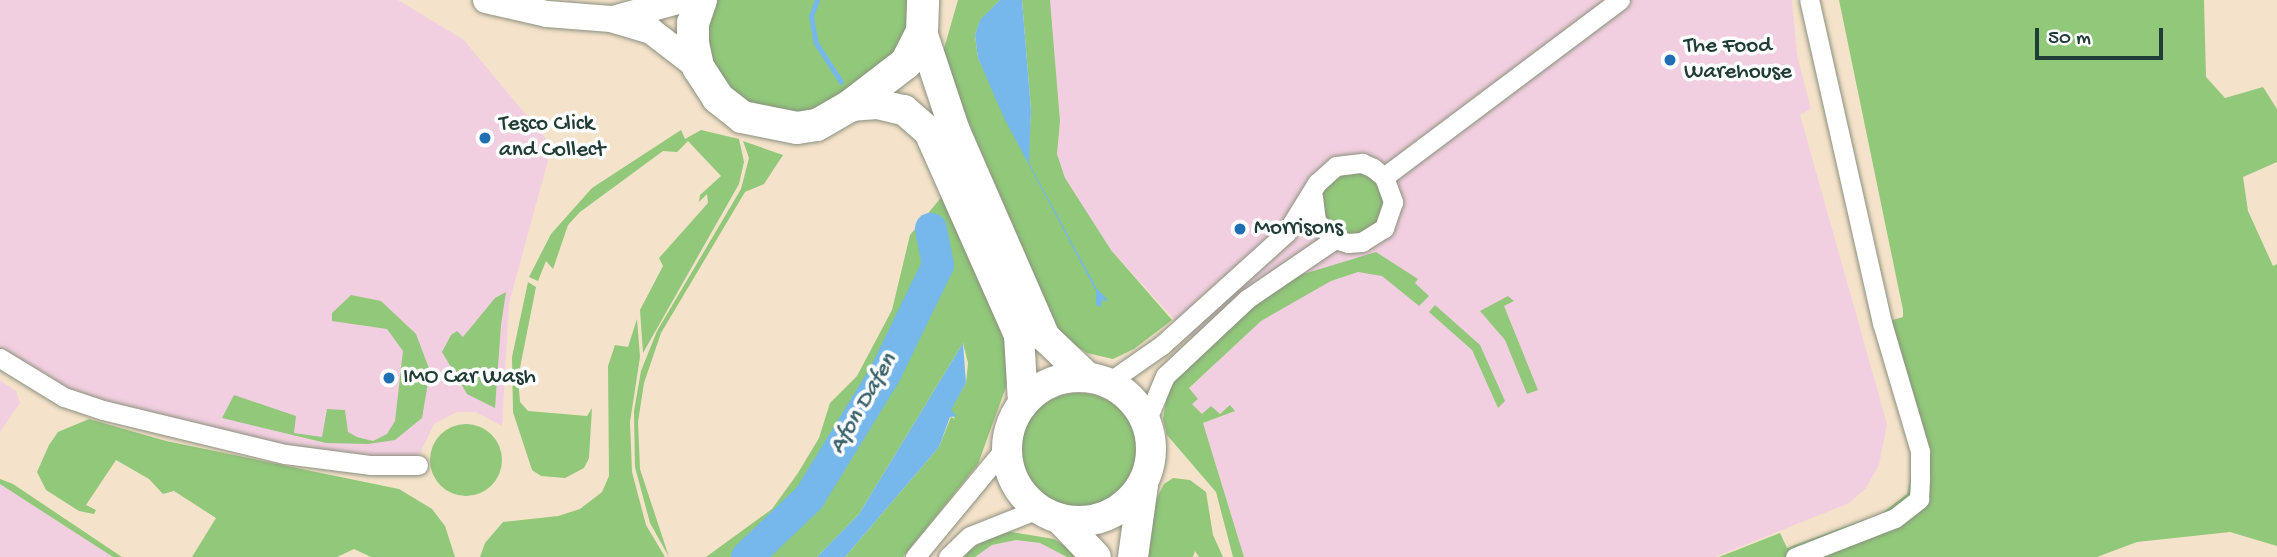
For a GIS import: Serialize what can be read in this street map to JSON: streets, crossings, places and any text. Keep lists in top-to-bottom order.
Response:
{
  "water": ["Afon Dafen"],
  "places": [
    "The Food Warehouse",
    "Tesco Click and Collect",
    "Morrisons",
    "IMO Car Wash"
  ],
  "scale_bar": "50 m"
}
